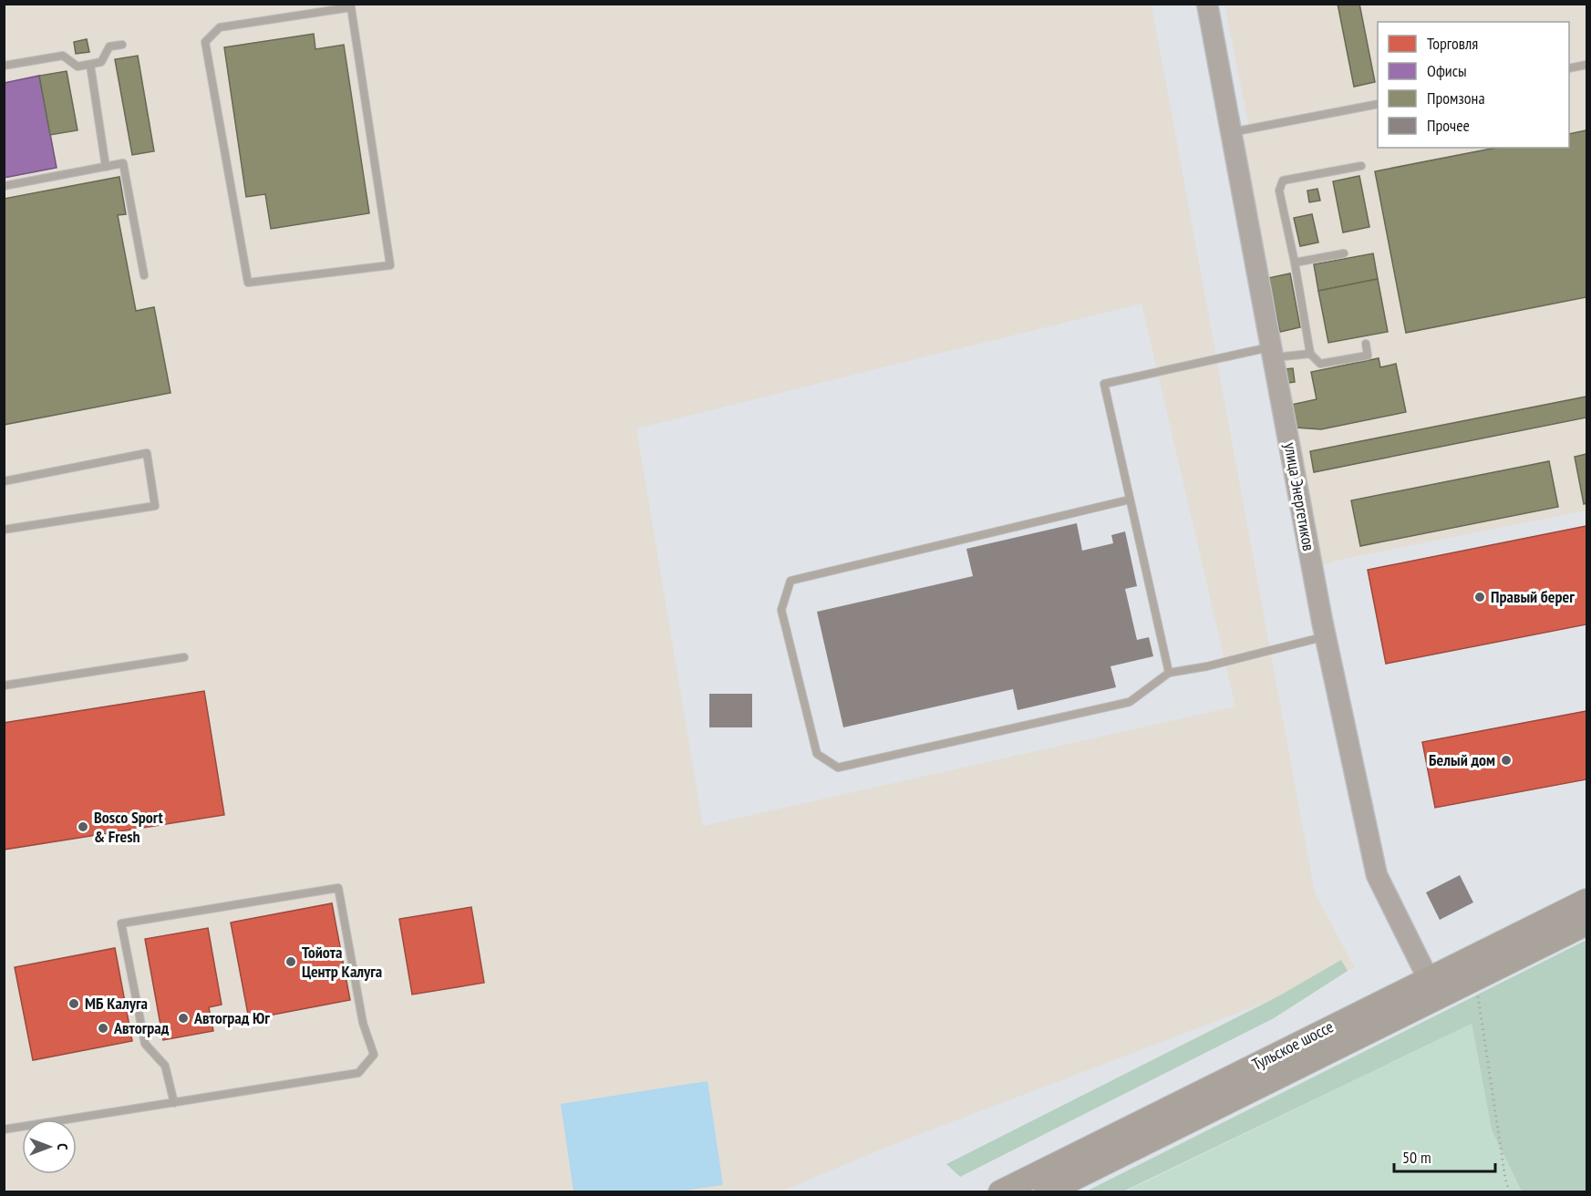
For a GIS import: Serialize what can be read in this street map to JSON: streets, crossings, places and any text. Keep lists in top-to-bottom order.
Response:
{
  "streets": {
    "main road": ["Тульское шоссе"],
    "street": ["улица Энергетиков"]
  },
  "crossings": [
    ["улица Энергетиков", "Тульское шоссе"]
  ],
  "places": [
    "Правый берег",
    "Белый дом",
    "Bosco Sport & Fresh",
    "Тойота Центр Калуга",
    "МБ Калуга",
    "Автоград Юг",
    "Автоград"
  ],
  "legend": [
    "Торговля",
    "Офисы",
    "Промзона",
    "Прочее"
  ],
  "scale_bar": "50 m",
  "north": "right"
}
